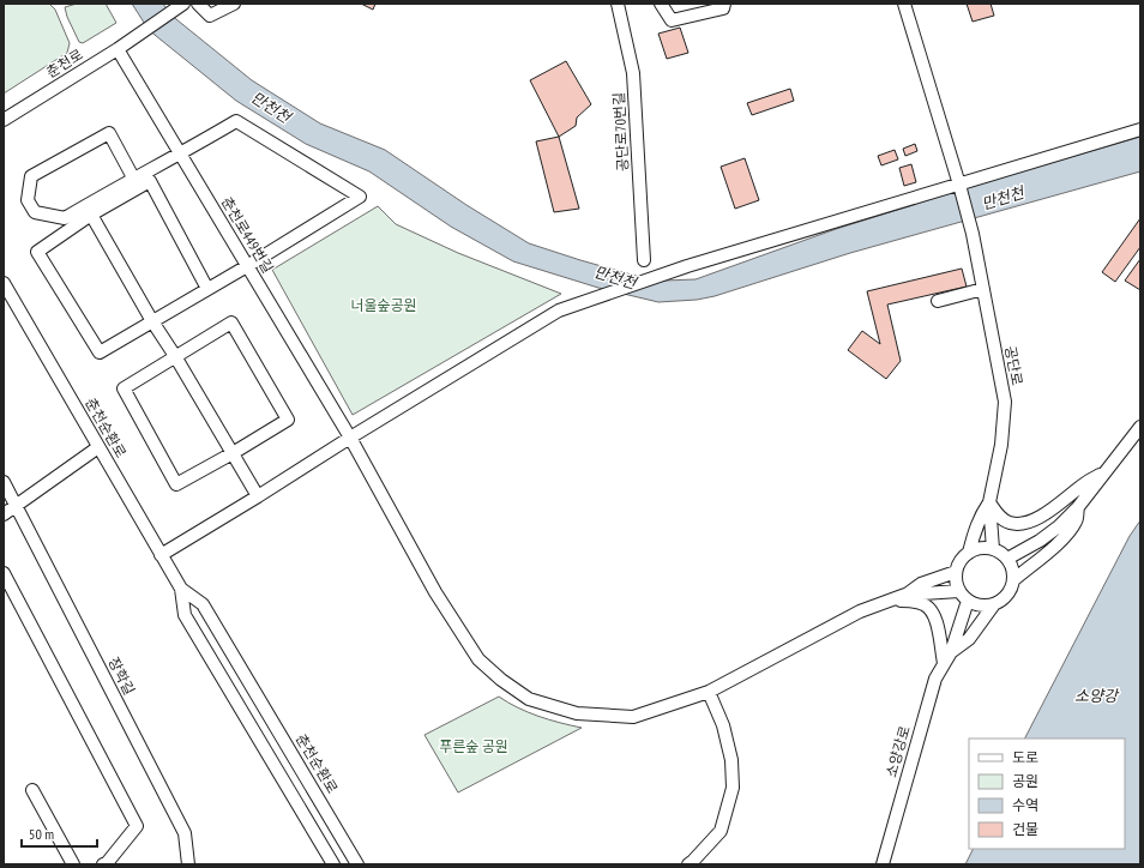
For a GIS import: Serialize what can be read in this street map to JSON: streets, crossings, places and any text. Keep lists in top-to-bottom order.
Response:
{
  "streets": {
    "street": [
      "춘천로",
      "공단로70번길",
      "춘천로449번길",
      "공단로",
      "춘천순환로",
      "장학길",
      "소양강로"
    ]
  },
  "crossings": [
    ["춘천로", "춘천로449번길"],
    ["공단로", "소양강로"]
  ],
  "water": ["만천천", "소양강"],
  "parks": ["너울숲공원", "푸른숲 공원"],
  "legend": [
    "도로",
    "공원",
    "수역",
    "건물"
  ],
  "scale_bar": "50 m"
}
